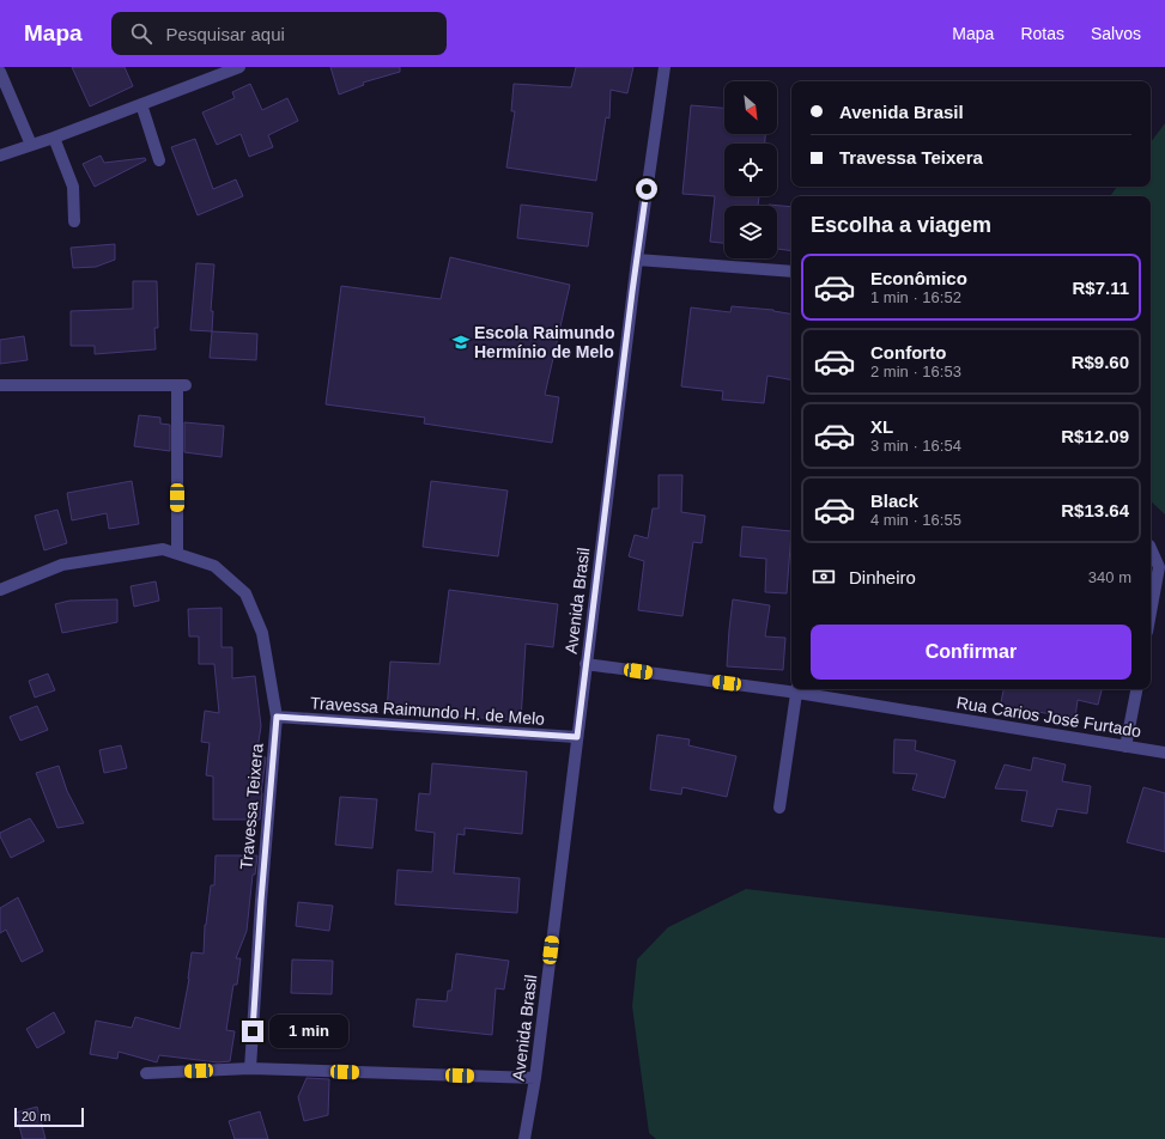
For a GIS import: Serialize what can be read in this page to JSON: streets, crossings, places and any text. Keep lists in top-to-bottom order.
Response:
{
  "streets": {
    "street": [
      "Avenida Brasil",
      "Travessa Raimundo H. de Melo",
      "Rua Carios José Furtado",
      "Travessa Teixera"
    ]
  },
  "crossings": [
    ["Avenida Brasil", "Travessa Raimundo H. de Melo"],
    ["Avenida Brasil", "Rua Carios José Furtado"],
    ["Travessa Raimundo H. de Melo", "Travessa Teixera"]
  ],
  "places": {
    "school or university": ["Escola Raimundo Hermínio de Melo"]
  },
  "scale_bar": "20 m",
  "north": "bottom right",
  "page": {
    "header": "Mapa",
    "search": "Pesquisar aqui",
    "nav": ["Mapa", "Rotas", "Salvos"],
    "banner": ["Avenida Brasil", "Travessa Teixera"],
    "heading": "Escolha a viagem",
    "list": [
      {
        "name": "Econômico",
        "note": "1 min · 16:52",
        "value": "R$7.11"
      },
      {
        "name": "Conforto",
        "note": "2 min · 16:53",
        "value": "R$9.60"
      },
      {
        "name": "XL",
        "note": "3 min · 16:54",
        "value": "R$12.09"
      },
      {
        "name": "Black",
        "note": "4 min · 16:55",
        "value": "R$13.64"
      }
    ],
    "pay": ["Dinheiro", "340 m"],
    "buttons": "Confirmar",
    "bubble": "1 min",
    "scale": "20 m"
  }
}
